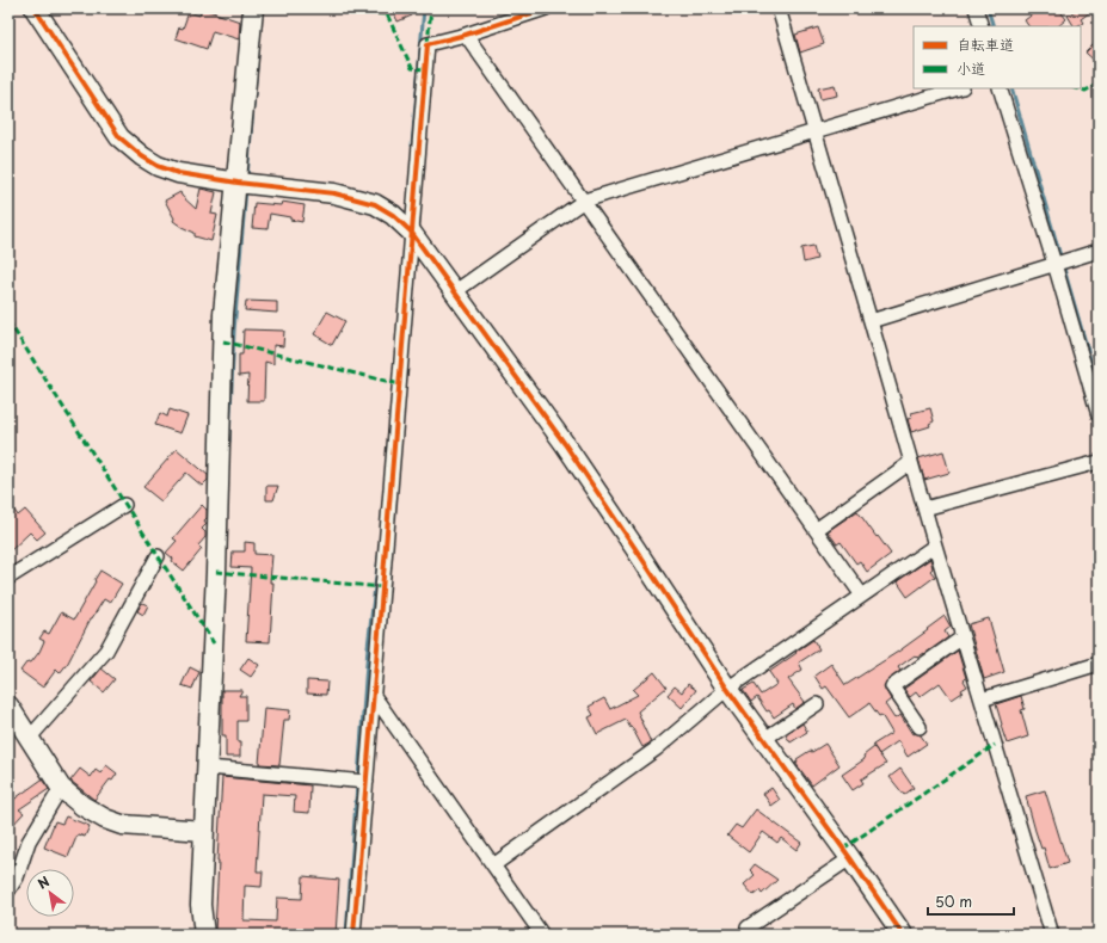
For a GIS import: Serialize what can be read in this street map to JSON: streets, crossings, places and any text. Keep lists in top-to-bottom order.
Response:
{
  "legend": ["自転車道", "小道"],
  "scale_bar": "50 m",
  "north": "top left"
}
